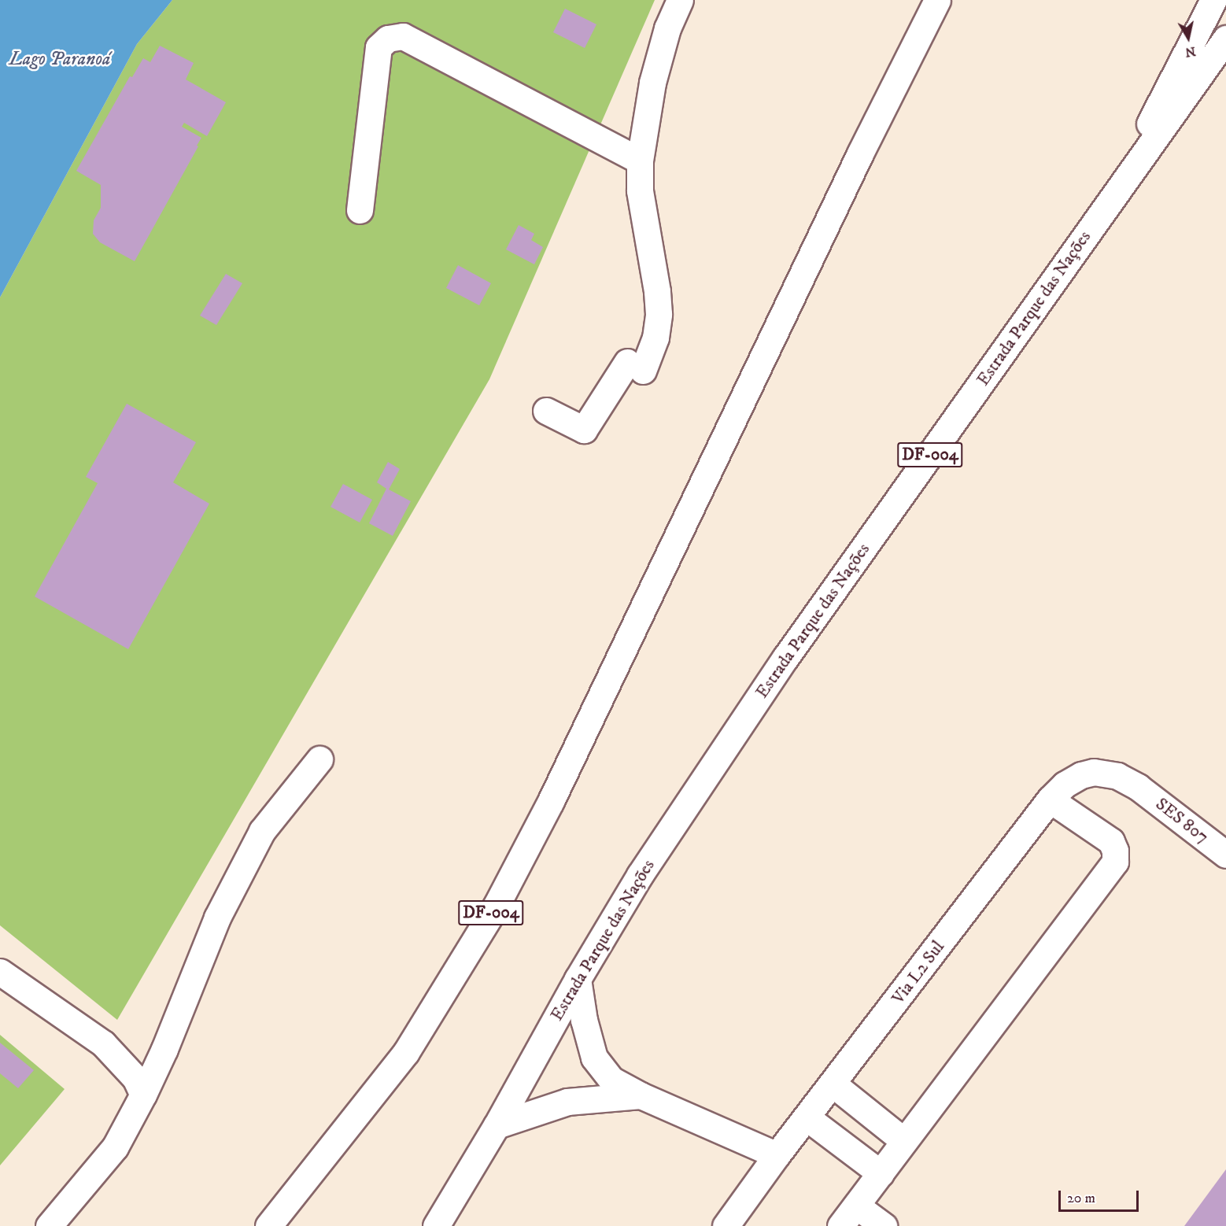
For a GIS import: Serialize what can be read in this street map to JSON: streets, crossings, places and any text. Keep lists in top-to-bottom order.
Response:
{
  "streets": {
    "main road": [
      "Estrada Parque das Nações",
      "DF-004",
      "SES 807",
      "Via L2 Sul"
    ]
  },
  "crossings": [
    ["SES 807", "Via L2 Sul"]
  ],
  "water": ["Lago Paranoá"],
  "scale_bar": "20 m",
  "north": "bottom"
}
